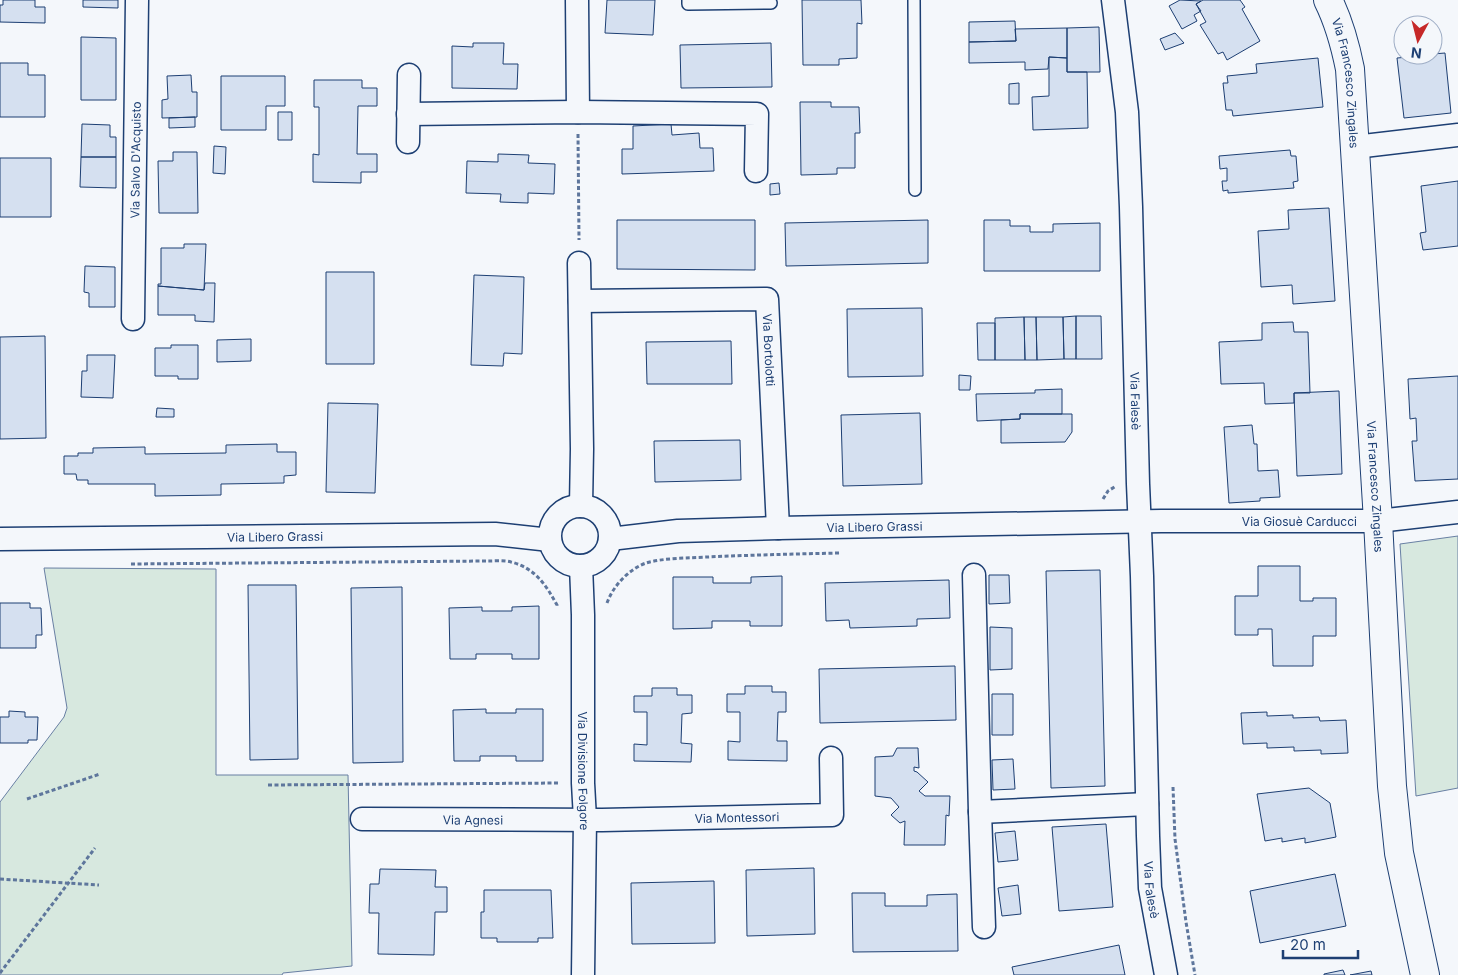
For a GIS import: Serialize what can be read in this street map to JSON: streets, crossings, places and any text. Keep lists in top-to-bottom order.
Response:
{
  "streets": {
    "street": [
      "Via Francesco Zingales",
      "Via Salvo D'Acquisto",
      "Via Bortolotti",
      "Via Falesè",
      "Via Giosuè Carducci",
      "Via Libero Grassi",
      "Via Divisione Folgore",
      "Via Montessori",
      "Via Agnesi"
    ]
  },
  "crossings": [
    ["Via Francesco Zingales", "Via Giosuè Carducci"],
    ["Via Bortolotti", "Via Libero Grassi"],
    ["Via Falesè", "Via Giosuè Carducci"],
    ["Via Falesè", "Via Libero Grassi"],
    ["Via Giosuè Carducci", "Via Libero Grassi"],
    ["Via Libero Grassi", "Via Divisione Folgore"],
    ["Via Divisione Folgore", "Via Montessori"],
    ["Via Divisione Folgore", "Via Agnesi"],
    ["Via Montessori", "Via Agnesi"]
  ],
  "scale_bar": "20 m",
  "north": "bottom"
}
